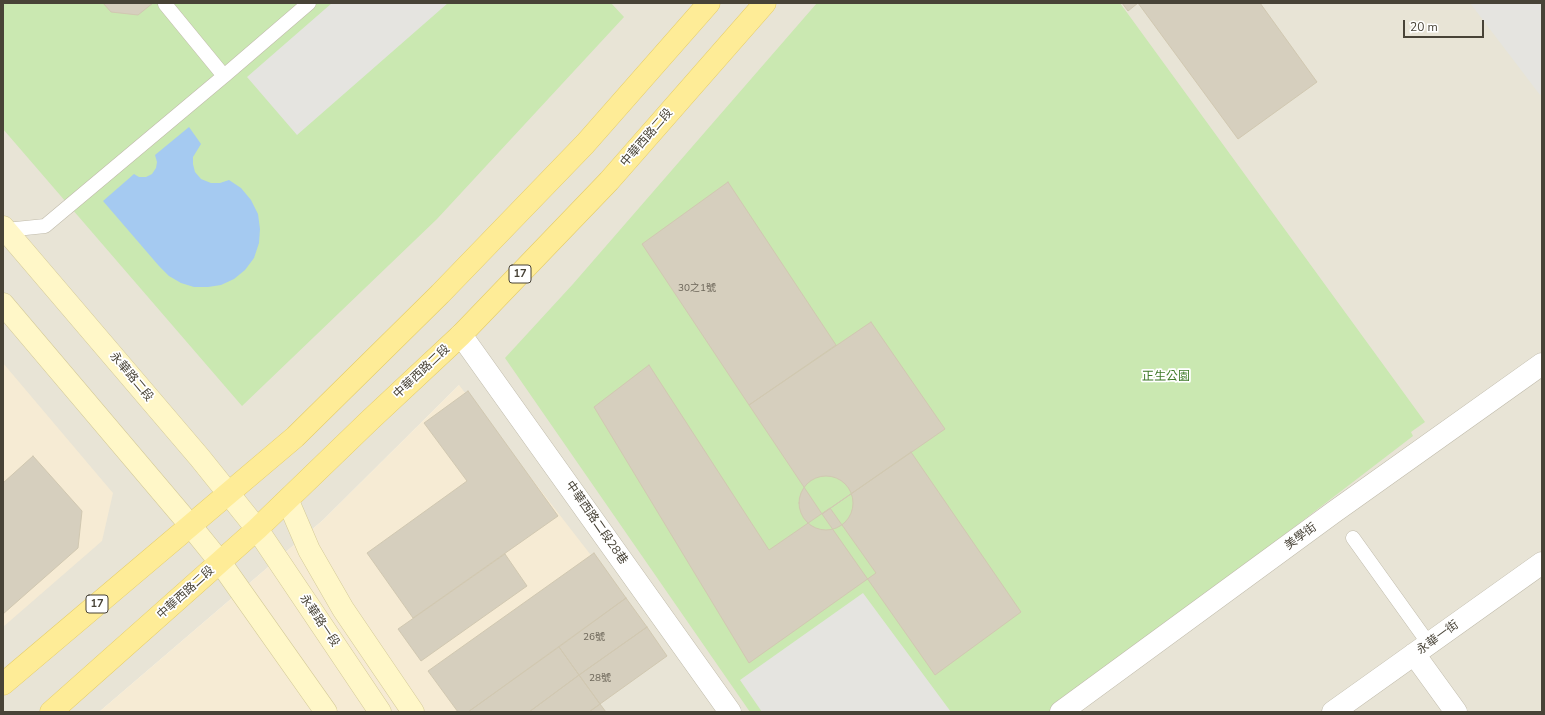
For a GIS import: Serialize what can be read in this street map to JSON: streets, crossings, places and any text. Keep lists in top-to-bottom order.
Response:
{
  "streets": {
    "main road": ["中華西路二段", "17"],
    "street": [
      "永華路二段",
      "中華西路二段28巷",
      "美學街",
      "永華路一段",
      "永華一街"
    ]
  },
  "crossings": [
    ["中華西路二段", "永華路二段"],
    ["中華西路二段", "中華西路二段28巷"],
    ["中華西路二段", "永華路一段"],
    ["17", "永華路二段"],
    ["永華路二段", "永華路一段"]
  ],
  "parks": ["正生公園"],
  "house_numbers": ["30之1號", "26號", "28號"],
  "scale_bar": "20 m"
}
